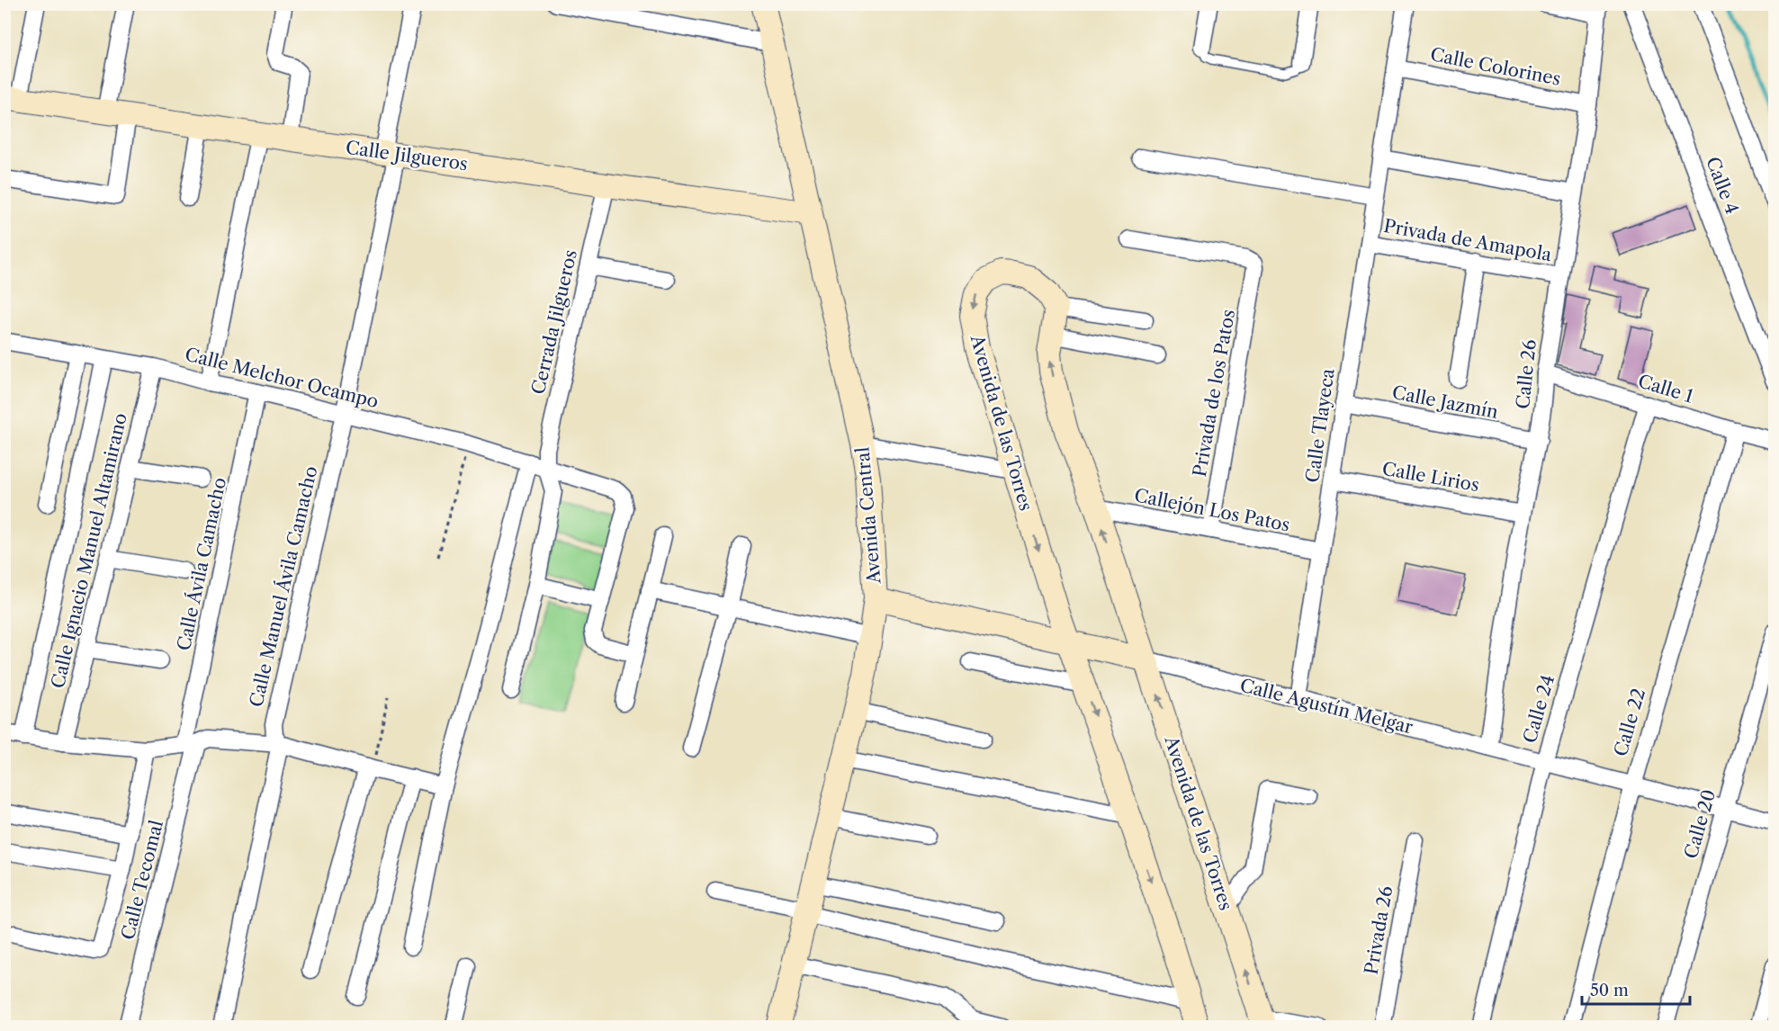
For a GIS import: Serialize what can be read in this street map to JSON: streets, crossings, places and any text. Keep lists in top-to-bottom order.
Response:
{
  "streets": {
    "main road": [
      "Calle Jilgueros",
      "Avenida de las Torres",
      "Avenida Central",
      "Calle Agustín Melgar"
    ],
    "street": [
      "Calle Colorines",
      "Calle 4",
      "Privada de Amapola",
      "Cerrada Jilgueros",
      "Calle 26",
      "Calle Melchor Ocampo",
      "Calle 1",
      "Privada de los Patos",
      "Calle Jazmín",
      "Calle Tlayeca",
      "Calle Lirios",
      "Callejón Los Patos",
      "Calle Ignacio Manuel Altamirano",
      "Calle Ávila Camacho",
      "Calle Manuel Ávila Camacho",
      "Calle 24",
      "Calle 22",
      "Calle 20",
      "Calle Tecomal",
      "Privada 26"
    ]
  },
  "crossings": [
    ["Calle Colorines", "Calle 26"],
    ["Calle Colorines", "Calle Tlayeca"],
    ["Calle Jilgueros", "Cerrada Jilgueros"],
    ["Calle Jilgueros", "Avenida Central"],
    ["Calle Jilgueros", "Calle Manuel Ávila Camacho"],
    ["Privada de Amapola", "Calle 26"],
    ["Privada de Amapola", "Calle Tlayeca"],
    ["Cerrada Jilgueros", "Calle Melchor Ocampo"],
    ["Calle 26", "Calle 1"],
    ["Calle 26", "Calle Jazmín"],
    ["Calle 26", "Calle Lirios"],
    ["Calle 26", "Calle Agustín Melgar"],
    ["Calle Melchor Ocampo", "Calle Ignacio Manuel Altamirano"],
    ["Calle Melchor Ocampo", "Calle Ávila Camacho"],
    ["Calle Melchor Ocampo", "Calle Manuel Ávila Camacho"],
    ["Calle 1", "Calle 24"],
    ["Calle 1", "Calle 22"],
    ["Privada de los Patos", "Callejón Los Patos"],
    ["Calle Jazmín", "Calle Tlayeca"],
    ["Avenida de las Torres", "Callejón Los Patos"],
    ["Avenida de las Torres", "Calle Agustín Melgar"],
    ["Calle Tlayeca", "Calle Lirios"],
    ["Calle Tlayeca", "Callejón Los Patos"],
    ["Calle Tlayeca", "Calle Agustín Melgar"],
    ["Avenida Central", "Calle Agustín Melgar"],
    ["Calle Ávila Camacho", "Calle Tecomal"],
    ["Calle Agustín Melgar", "Calle 24"],
    ["Calle Agustín Melgar", "Calle 22"],
    ["Calle Agustín Melgar", "Calle 20"]
  ],
  "scale_bar": "50 m"
}
